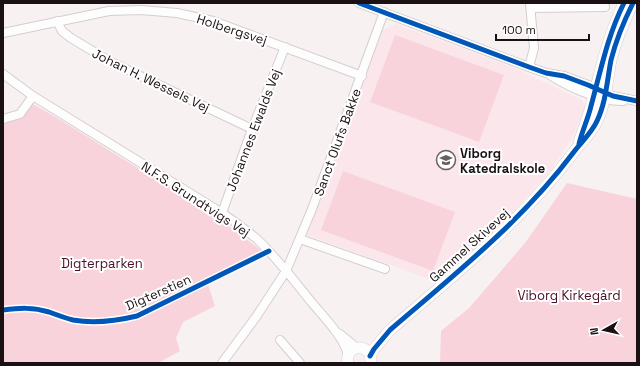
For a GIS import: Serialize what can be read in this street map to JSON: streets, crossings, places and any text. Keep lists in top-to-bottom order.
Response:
{
  "streets": {
    "main road": ["Gammel Skivevej"],
    "street": [
      "Holbergsvej",
      "Johan H. Wessels Vej",
      "Johannes Ewalds Vej",
      "Sanct Olufs Bakke",
      "N.F.S. Grundtvigs Vej"
    ],
    "cycle path": ["Digterstien"]
  },
  "crossings": [
    ["Holbergsvej", "Johan H. Wessels Vej"],
    ["Holbergsvej", "Johannes Ewalds Vej"],
    ["Holbergsvej", "Sanct Olufs Bakke"],
    ["Johan H. Wessels Vej", "Johannes Ewalds Vej"],
    ["Johannes Ewalds Vej", "N.F.S. Grundtvigs Vej"],
    ["Sanct Olufs Bakke", "N.F.S. Grundtvigs Vej"],
    ["N.F.S. Grundtvigs Vej", "Gammel Skivevej"]
  ],
  "parks": ["Digterparken", "Viborg Kirkegård"],
  "places": {
    "school or university": ["Viborg Katedralskole"]
  },
  "scale_bar": "100 m",
  "north": "left"
}
